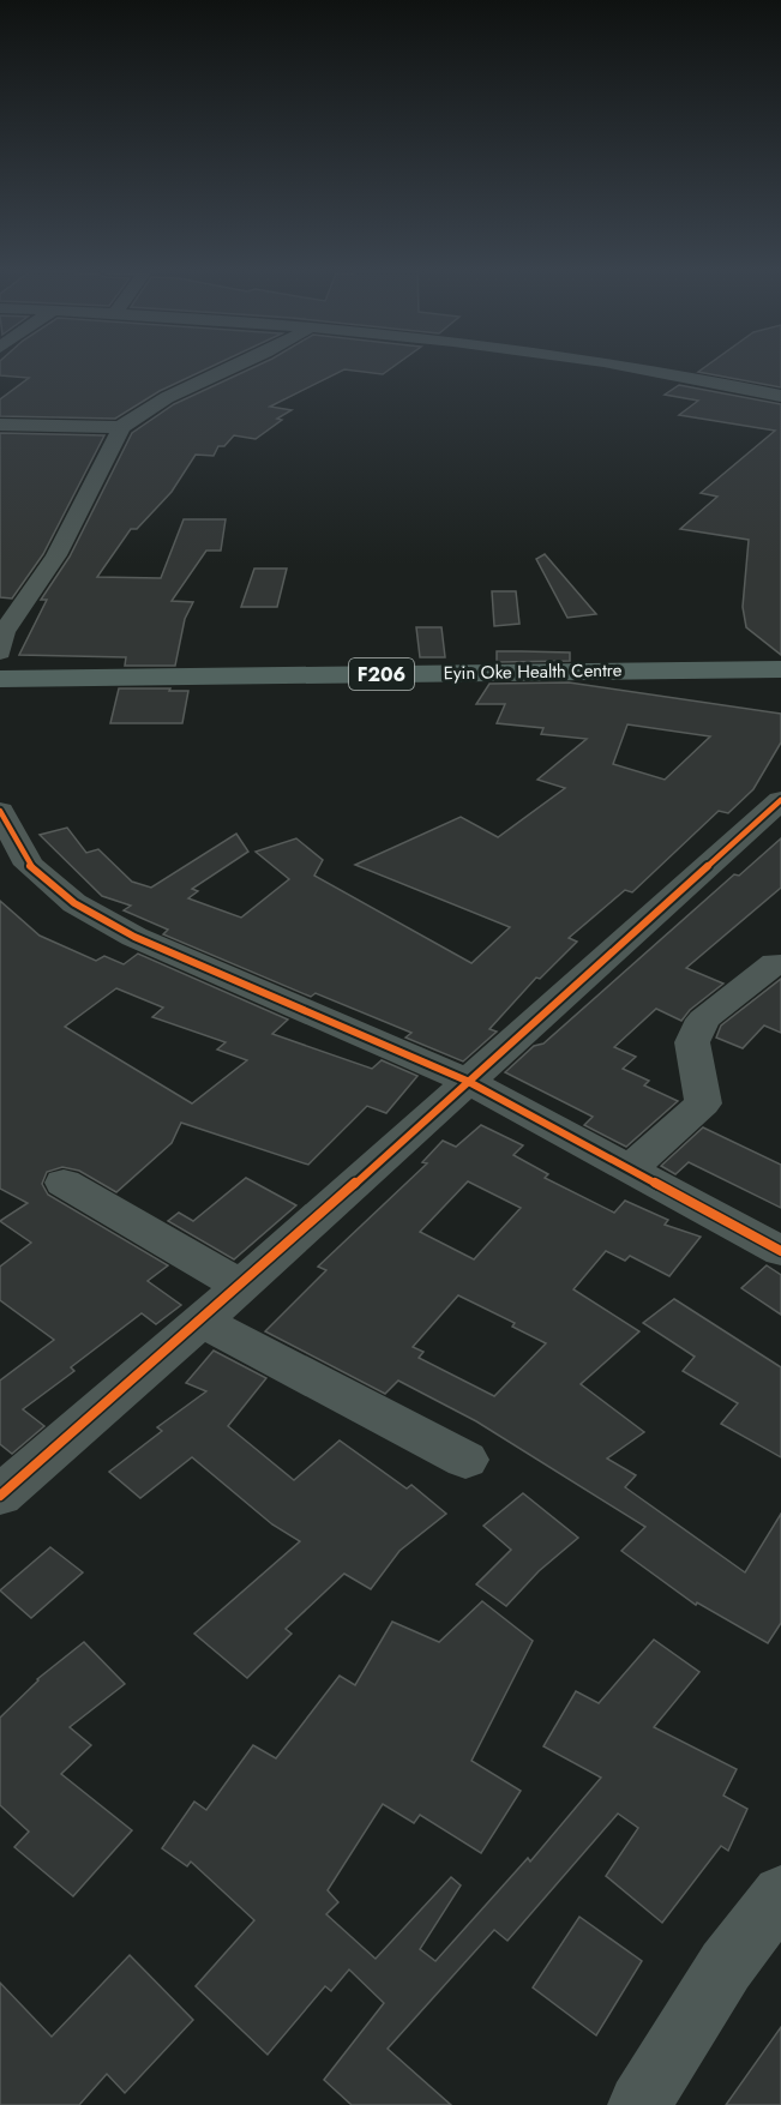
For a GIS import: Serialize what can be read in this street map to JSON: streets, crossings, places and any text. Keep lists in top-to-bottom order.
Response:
{
  "streets": {
    "main road": ["Eyin Oke Health Centre", "F206"]
  }
}
